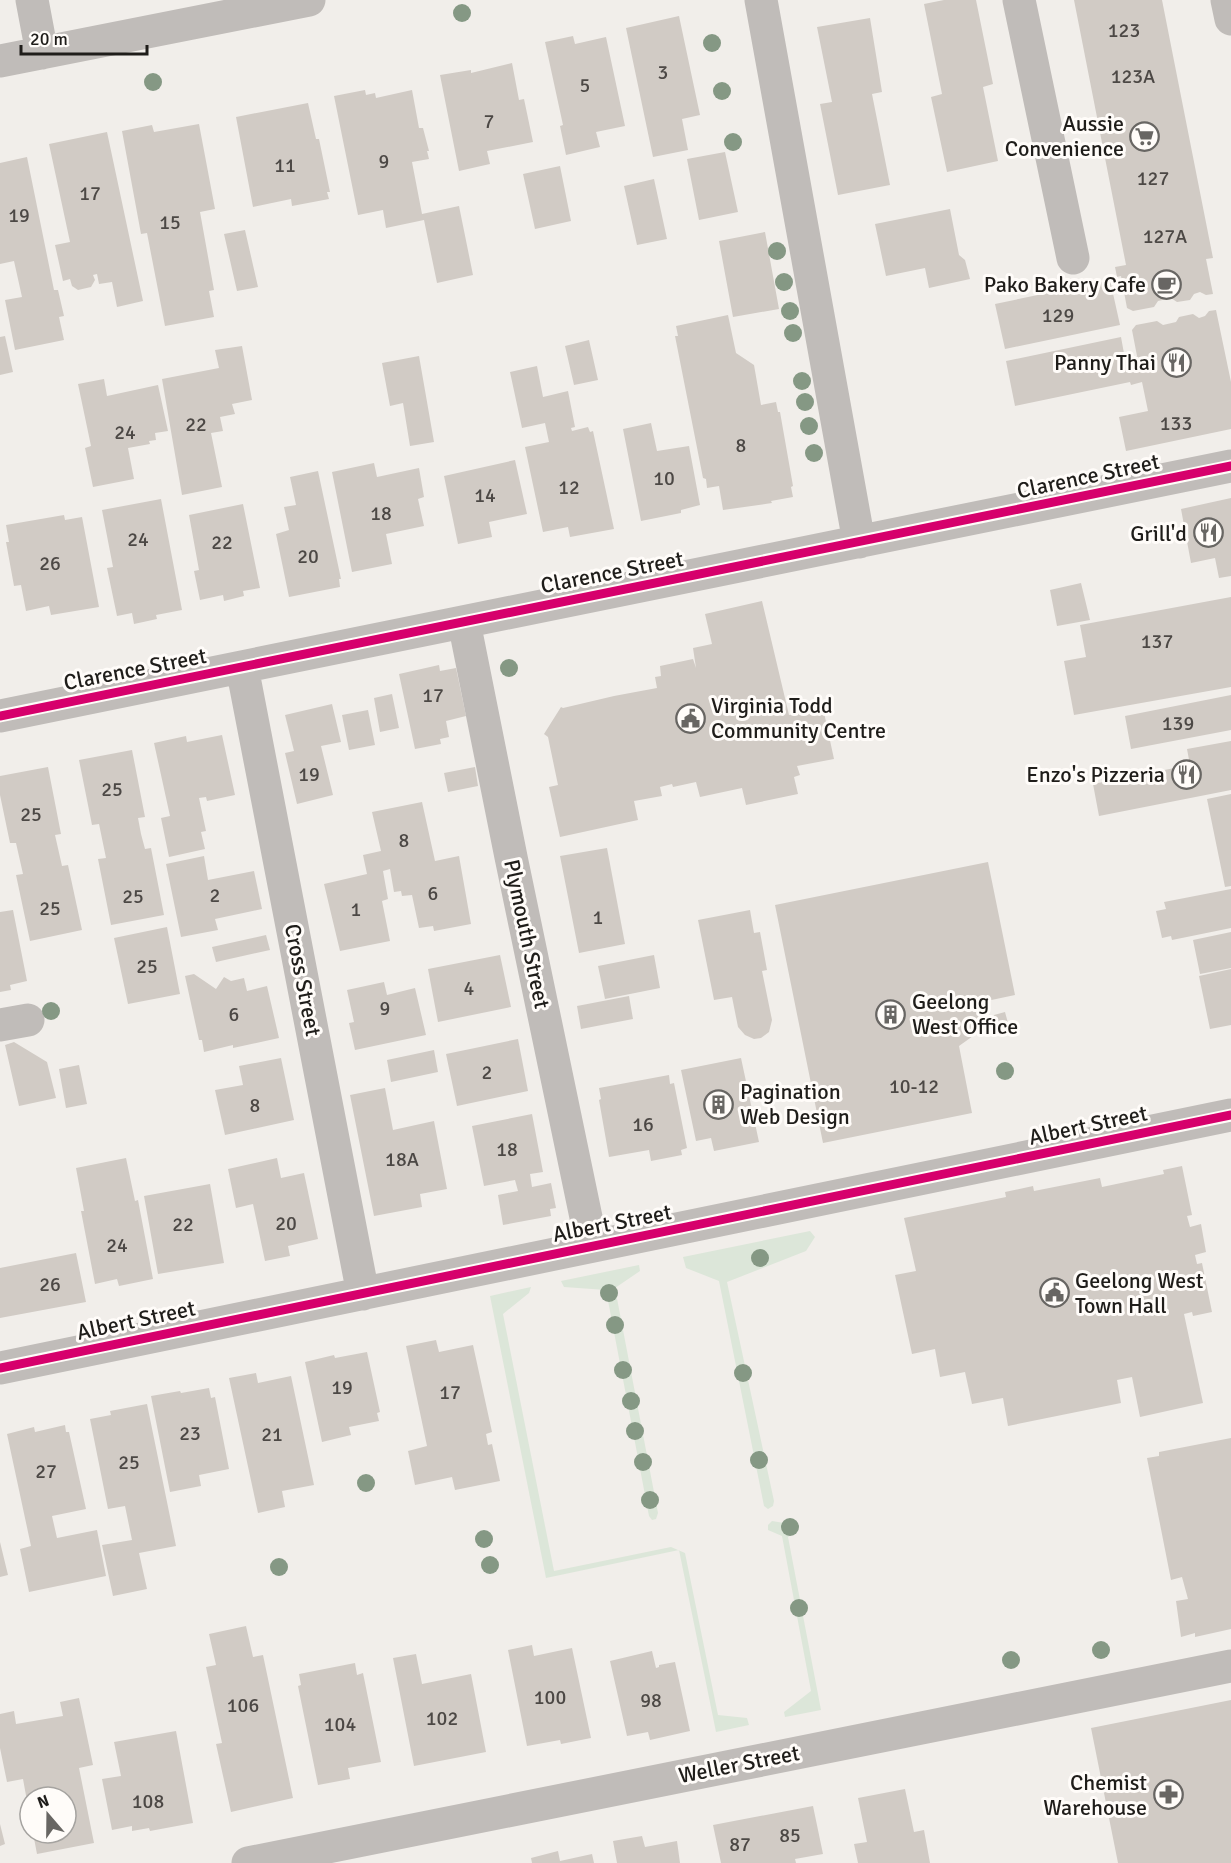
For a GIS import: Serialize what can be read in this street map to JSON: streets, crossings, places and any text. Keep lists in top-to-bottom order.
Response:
{
  "streets": {
    "street": [
      "Clarence Street",
      "Plymouth Street",
      "Cross Street",
      "Albert Street",
      "Weller Street"
    ]
  },
  "crossings": [
    ["Clarence Street", "Plymouth Street"],
    ["Clarence Street", "Cross Street"],
    ["Plymouth Street", "Albert Street"],
    ["Cross Street", "Albert Street"]
  ],
  "places": {
    "supermarket": ["Aussie Convenience"],
    "cafe": ["Pako Bakery Cafe"],
    "restaurant": ["Panny Thai", "Grill'd", "Enzo's Pizzeria"],
    "public building": ["Virginia Todd Community Centre", "Geelong West Town Hall"],
    "building": ["Geelong West Office", "Pagination Web Design"],
    "pharmacy": ["Chemist Warehouse"]
  },
  "house_numbers": [
    "123",
    "3",
    "123A",
    "5",
    "7",
    "9",
    "11",
    "127",
    "17",
    "19",
    "15",
    "127A",
    "129",
    "133",
    "22",
    "24",
    "8",
    "10",
    "12",
    "14",
    "18",
    "24",
    "22",
    "20",
    "26",
    "137",
    "17",
    "139",
    "19",
    "25",
    "25",
    "8",
    "6",
    "2",
    "25",
    "25",
    "1",
    "1",
    "25",
    "4",
    "9",
    "6",
    "2",
    "10-12",
    "8",
    "16",
    "18",
    "18A",
    "20",
    "22",
    "24",
    "26",
    "19",
    "17",
    "23",
    "21",
    "25",
    "27",
    "100",
    "98",
    "106",
    "102",
    "104",
    "108",
    "85",
    "87"
  ],
  "scale_bar": "20 m",
  "north": "top"
}
